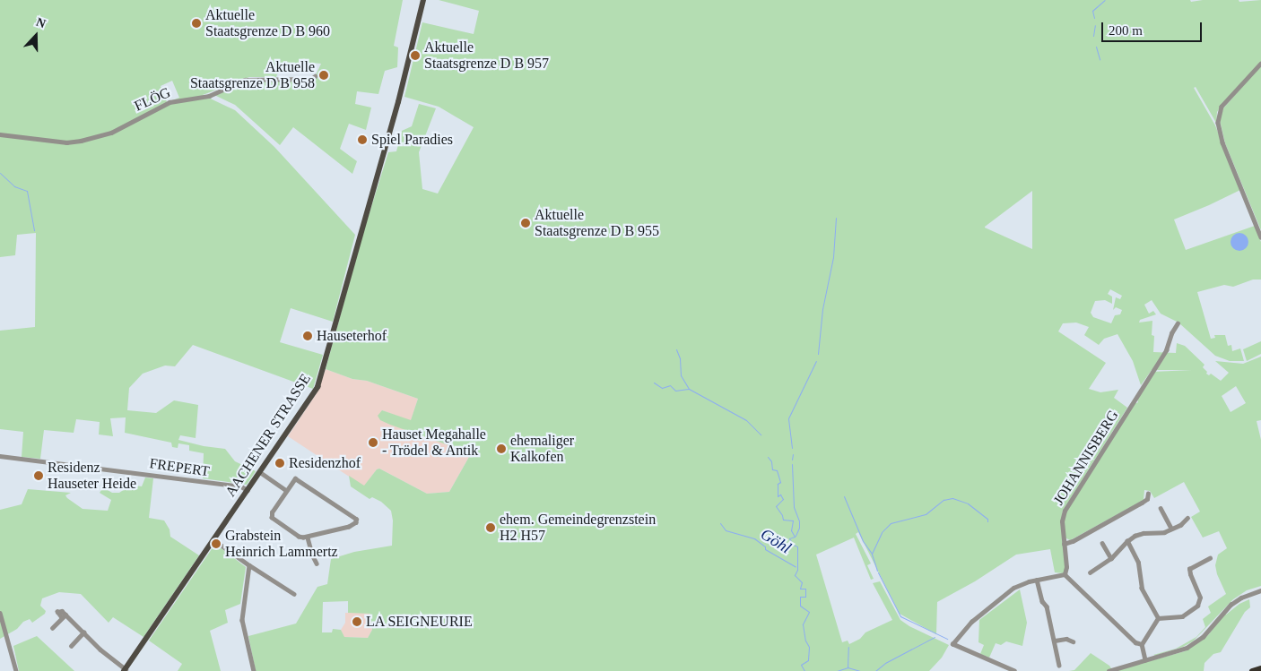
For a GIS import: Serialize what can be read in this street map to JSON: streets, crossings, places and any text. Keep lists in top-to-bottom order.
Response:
{
  "streets": {
    "main road": ["AACHENER STRASSE"],
    "street": ["FLÖG", "JOHANNISBERG", "FREPERT"]
  },
  "crossings": [
    ["AACHENER STRASSE", "FREPERT"]
  ],
  "water": ["Göhl"],
  "places": [
    "Aktuelle Staatsgrenze D B 960",
    "Aktuelle Staatsgrenze D B 957",
    "Aktuelle Staatsgrenze D B 958",
    "Spiel Paradies",
    "Aktuelle Staatsgrenze D B 955",
    "Hauseterhof",
    "Hauset Megahalle - Trödel & Antik",
    "ehemaliger Kalkofen",
    "Residenzhof",
    "Residenz Hauseter Heide",
    "ehem. Gemeindegrenzstein H2 H57",
    "Grabstein Heinrich Lammertz",
    "LA SEIGNEURIE"
  ],
  "scale_bar": "200 m",
  "north": "top"
}
